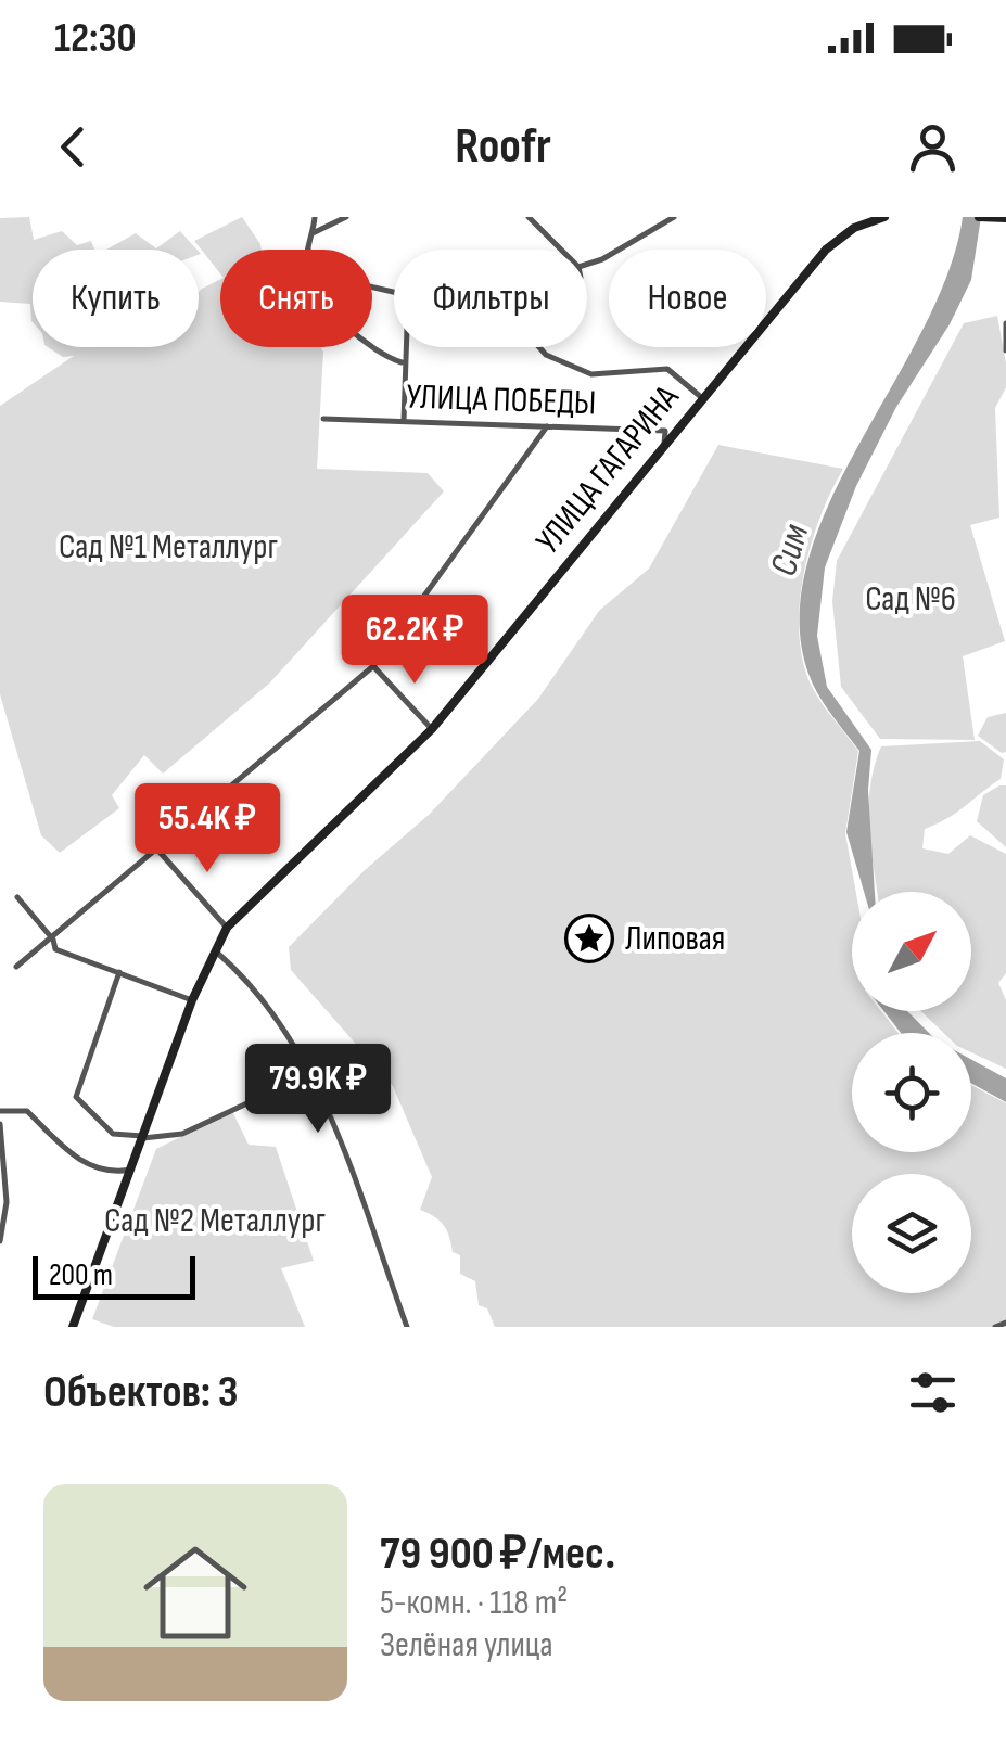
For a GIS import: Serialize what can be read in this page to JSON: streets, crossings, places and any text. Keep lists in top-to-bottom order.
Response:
{
  "streets": {
    "street": ["УЛИЦА ПОБЕДЫ", "УЛИЦА ГАГАРИНА"]
  },
  "crossings": [
    ["УЛИЦА ПОБЕДЫ", "УЛИЦА ГАГАРИНА"]
  ],
  "water": ["Сим"],
  "parks": ["Сад №1 Металлург", "Сад №6", "Сад №2 Металлург"],
  "places": {
    "place": ["Липовая"]
  },
  "scale_bar": "200 m",
  "north": "top right",
  "page": {
    "status": "12:30",
    "header": "Roofr",
    "chip": [
      "Купить",
      "Снять",
      "Фильтры",
      "Новое"
    ],
    "price": ["62.2K ₽", "55.4K ₽", "79.9K ₽"],
    "scale": "200 m",
    "heading": "Объектов: 3",
    "list": [
      {
        "name": "79 900 ₽/мес.",
        "note": "5-комн. · 118 m² · Зелёная улица"
      }
    ]
  }
}
